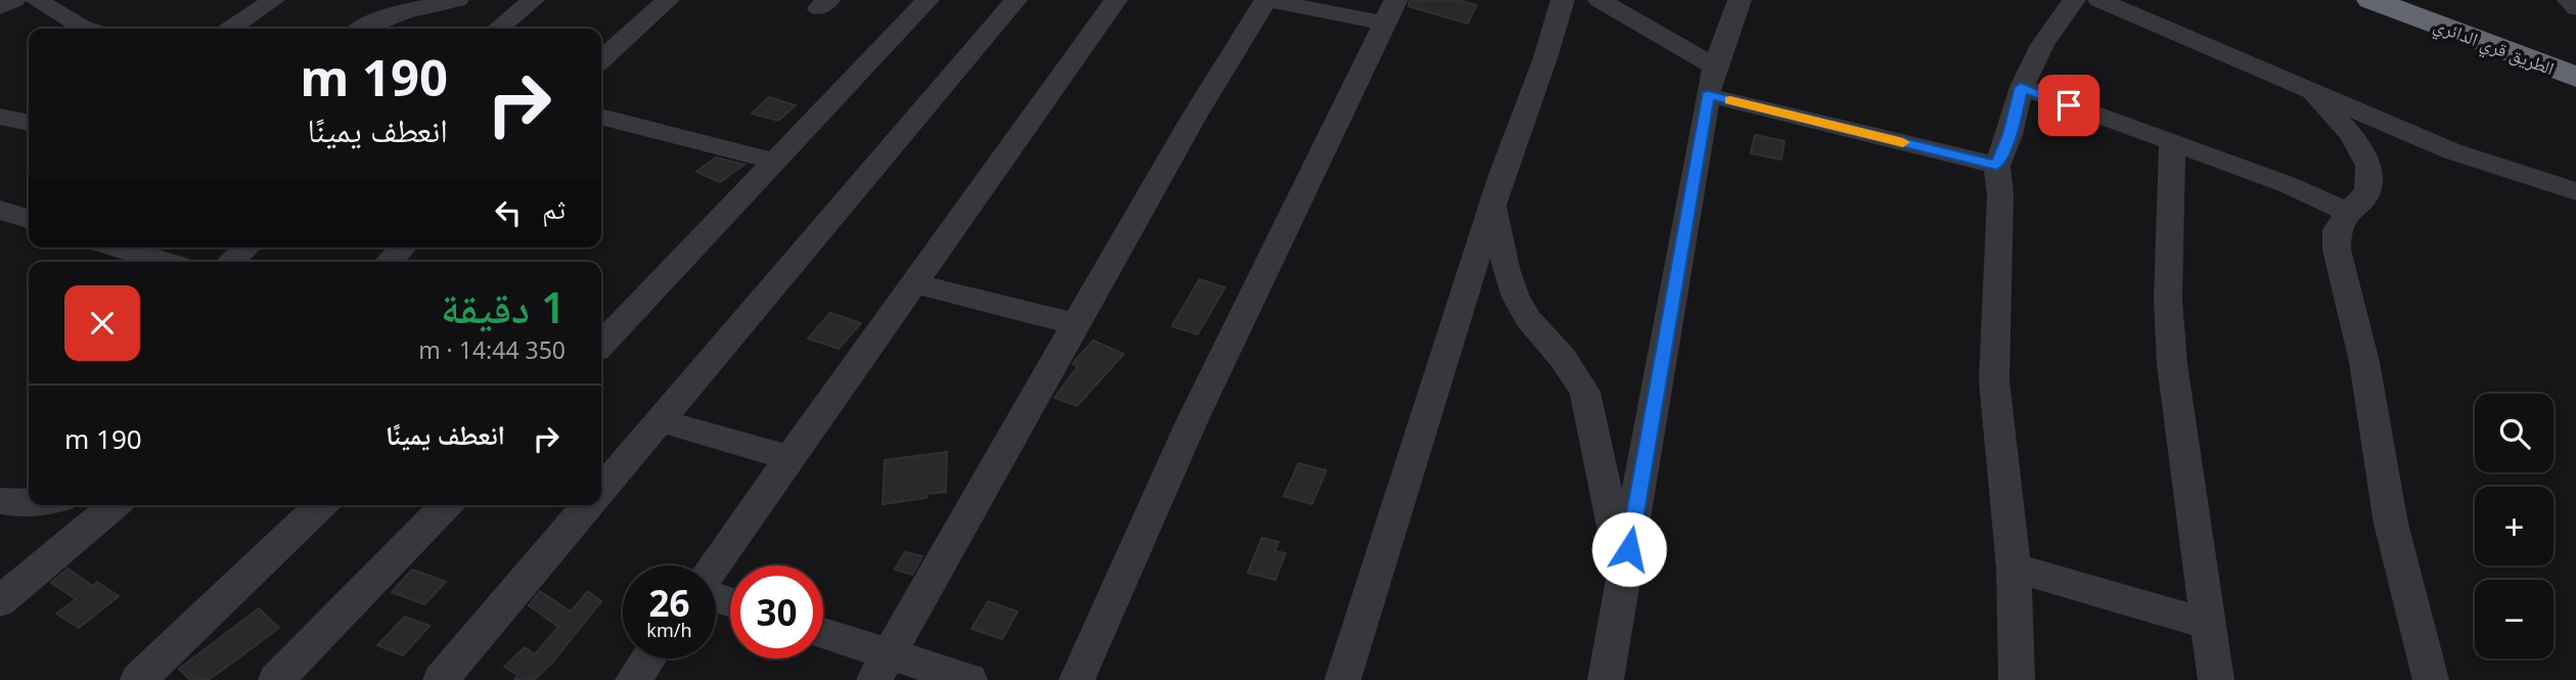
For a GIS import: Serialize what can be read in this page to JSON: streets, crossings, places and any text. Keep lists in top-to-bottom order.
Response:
{
  "streets": {
    "highway": ["الطريق قري الدائري"]
  },
  "page": {
    "turn": ["190 m", "انعطف يمينًا"],
    "then": "ثم",
    "heading": ["1 دقيقة", "350 m · 14:44"],
    "list": [
      {
        "name": "انعطف يمينًا",
        "value": "190 m"
      }
    ],
    "map_buttons": ["+", "−"],
    "speed": "26 km/h",
    "limit": "30"
  }
}
